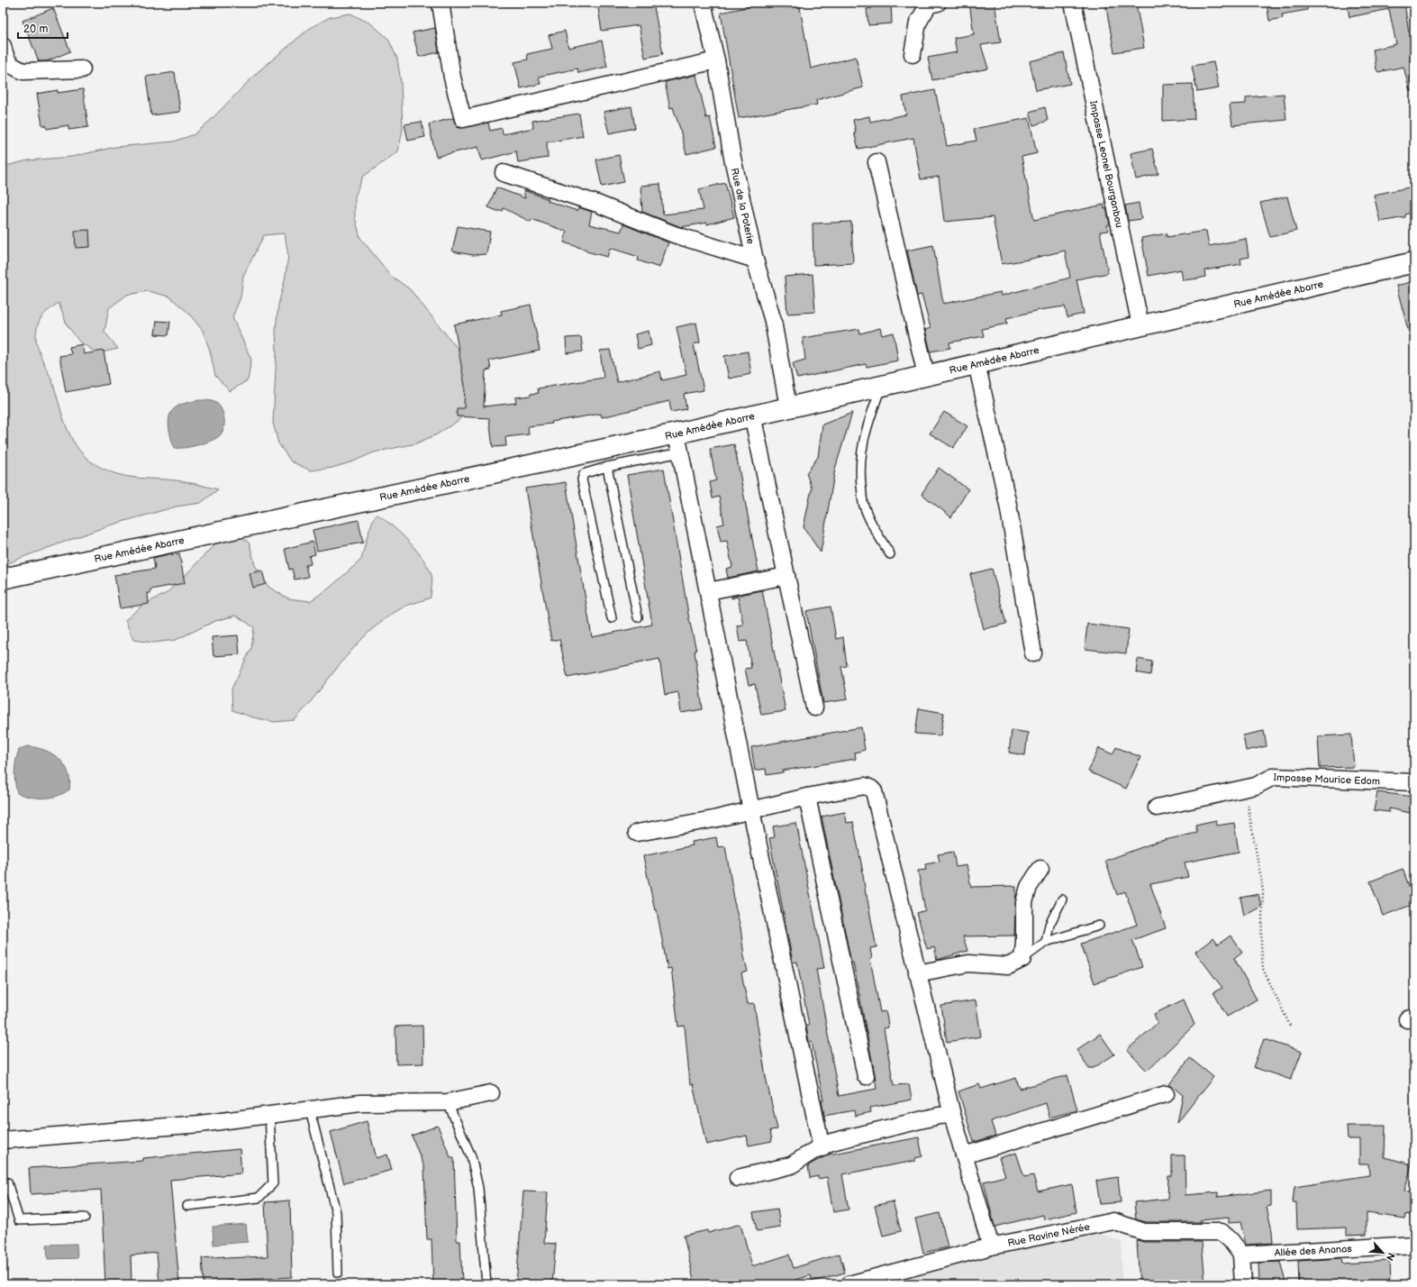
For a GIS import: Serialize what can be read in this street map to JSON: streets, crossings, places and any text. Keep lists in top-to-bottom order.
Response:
{
  "streets": {
    "street": [
      "Impasse Leonel Bourganbou",
      "Rue de la Poterie",
      "Rue Amédée Abarre",
      "Impasse Maurice Edom",
      "Rue Ravine Nérée",
      "Allée des Ananas"
    ]
  },
  "crossings": [
    ["Impasse Leonel Bourganbou", "Rue Amédée Abarre"],
    ["Rue de la Poterie", "Rue Amédée Abarre"],
    ["Rue Ravine Nérée", "Allée des Ananas"]
  ],
  "scale_bar": "20 m",
  "north": "bottom right"
}
